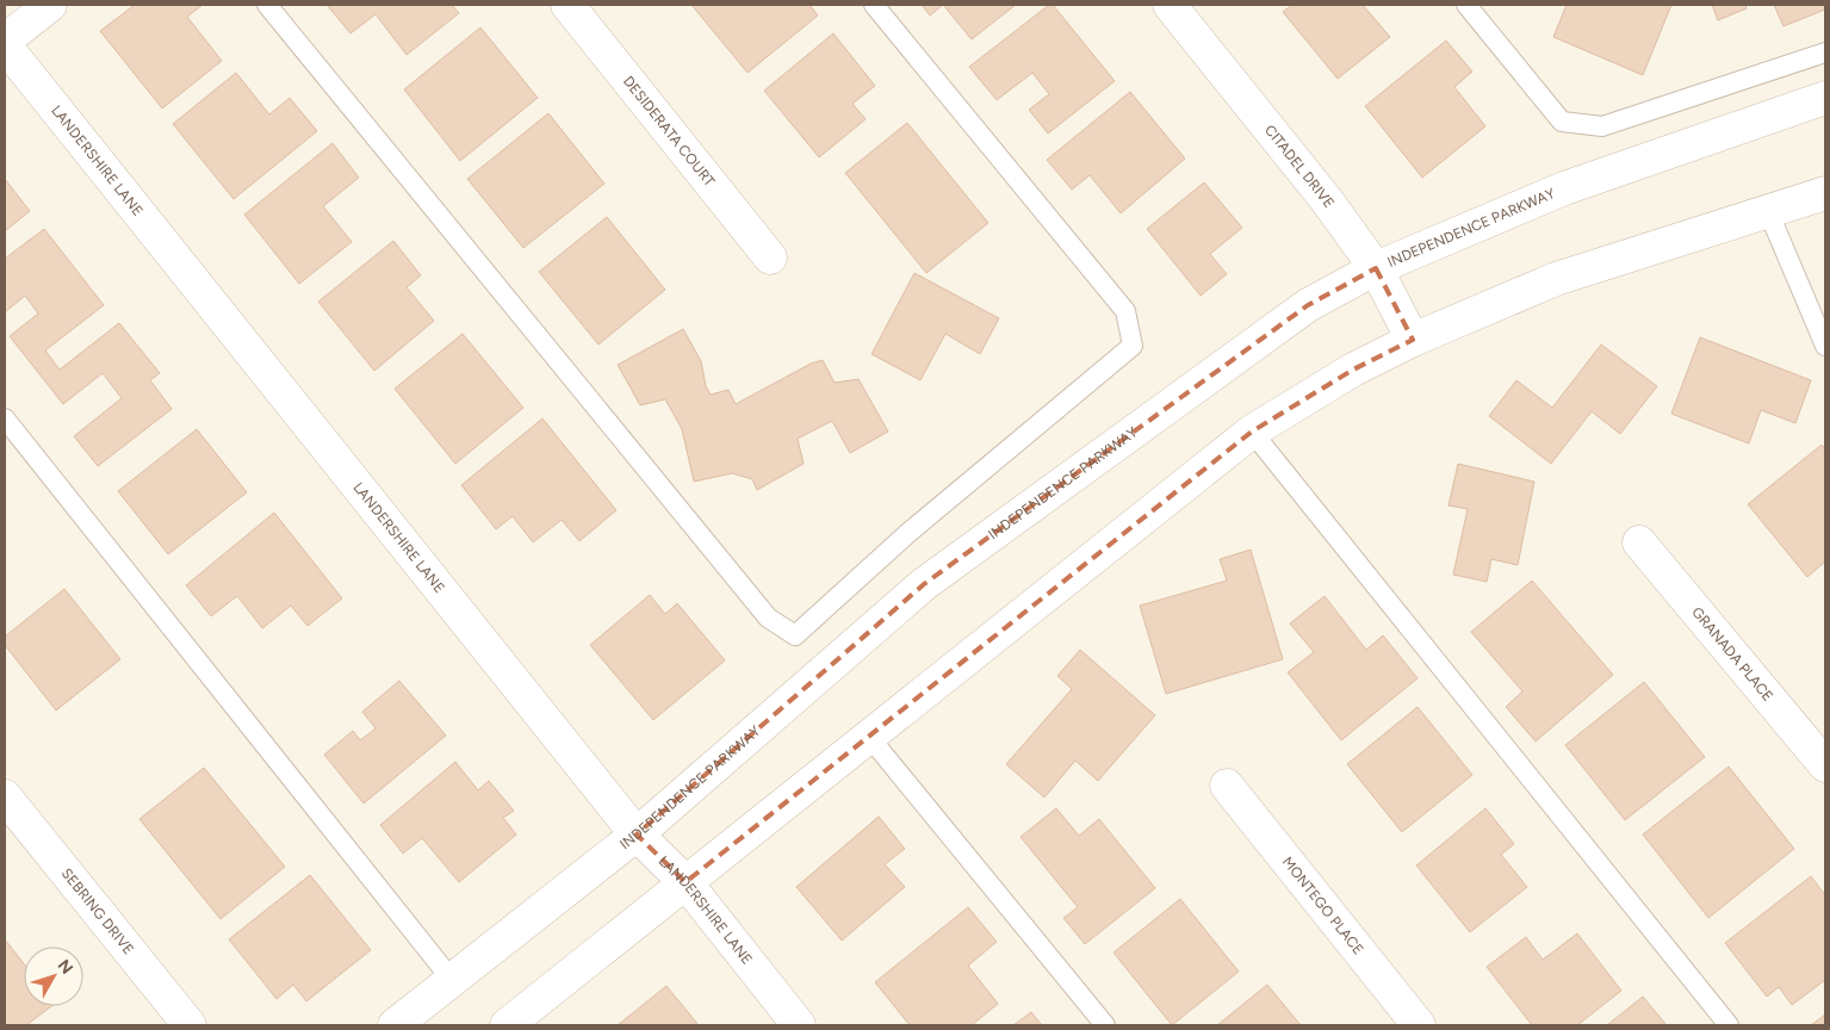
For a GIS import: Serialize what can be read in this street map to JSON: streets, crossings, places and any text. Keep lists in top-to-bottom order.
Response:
{
  "streets": {
    "main road": [
      "DESIDERATA COURT",
      "LANDERSHIRE LANE",
      "CITADEL DRIVE",
      "INDEPENDENCE PARKWAY",
      "GRANADA PLACE",
      "MONTEGO PLACE",
      "SEBRING DRIVE"
    ]
  },
  "crossings": [
    ["LANDERSHIRE LANE", "INDEPENDENCE PARKWAY"],
    ["CITADEL DRIVE", "INDEPENDENCE PARKWAY"]
  ],
  "north": "top right"
}
